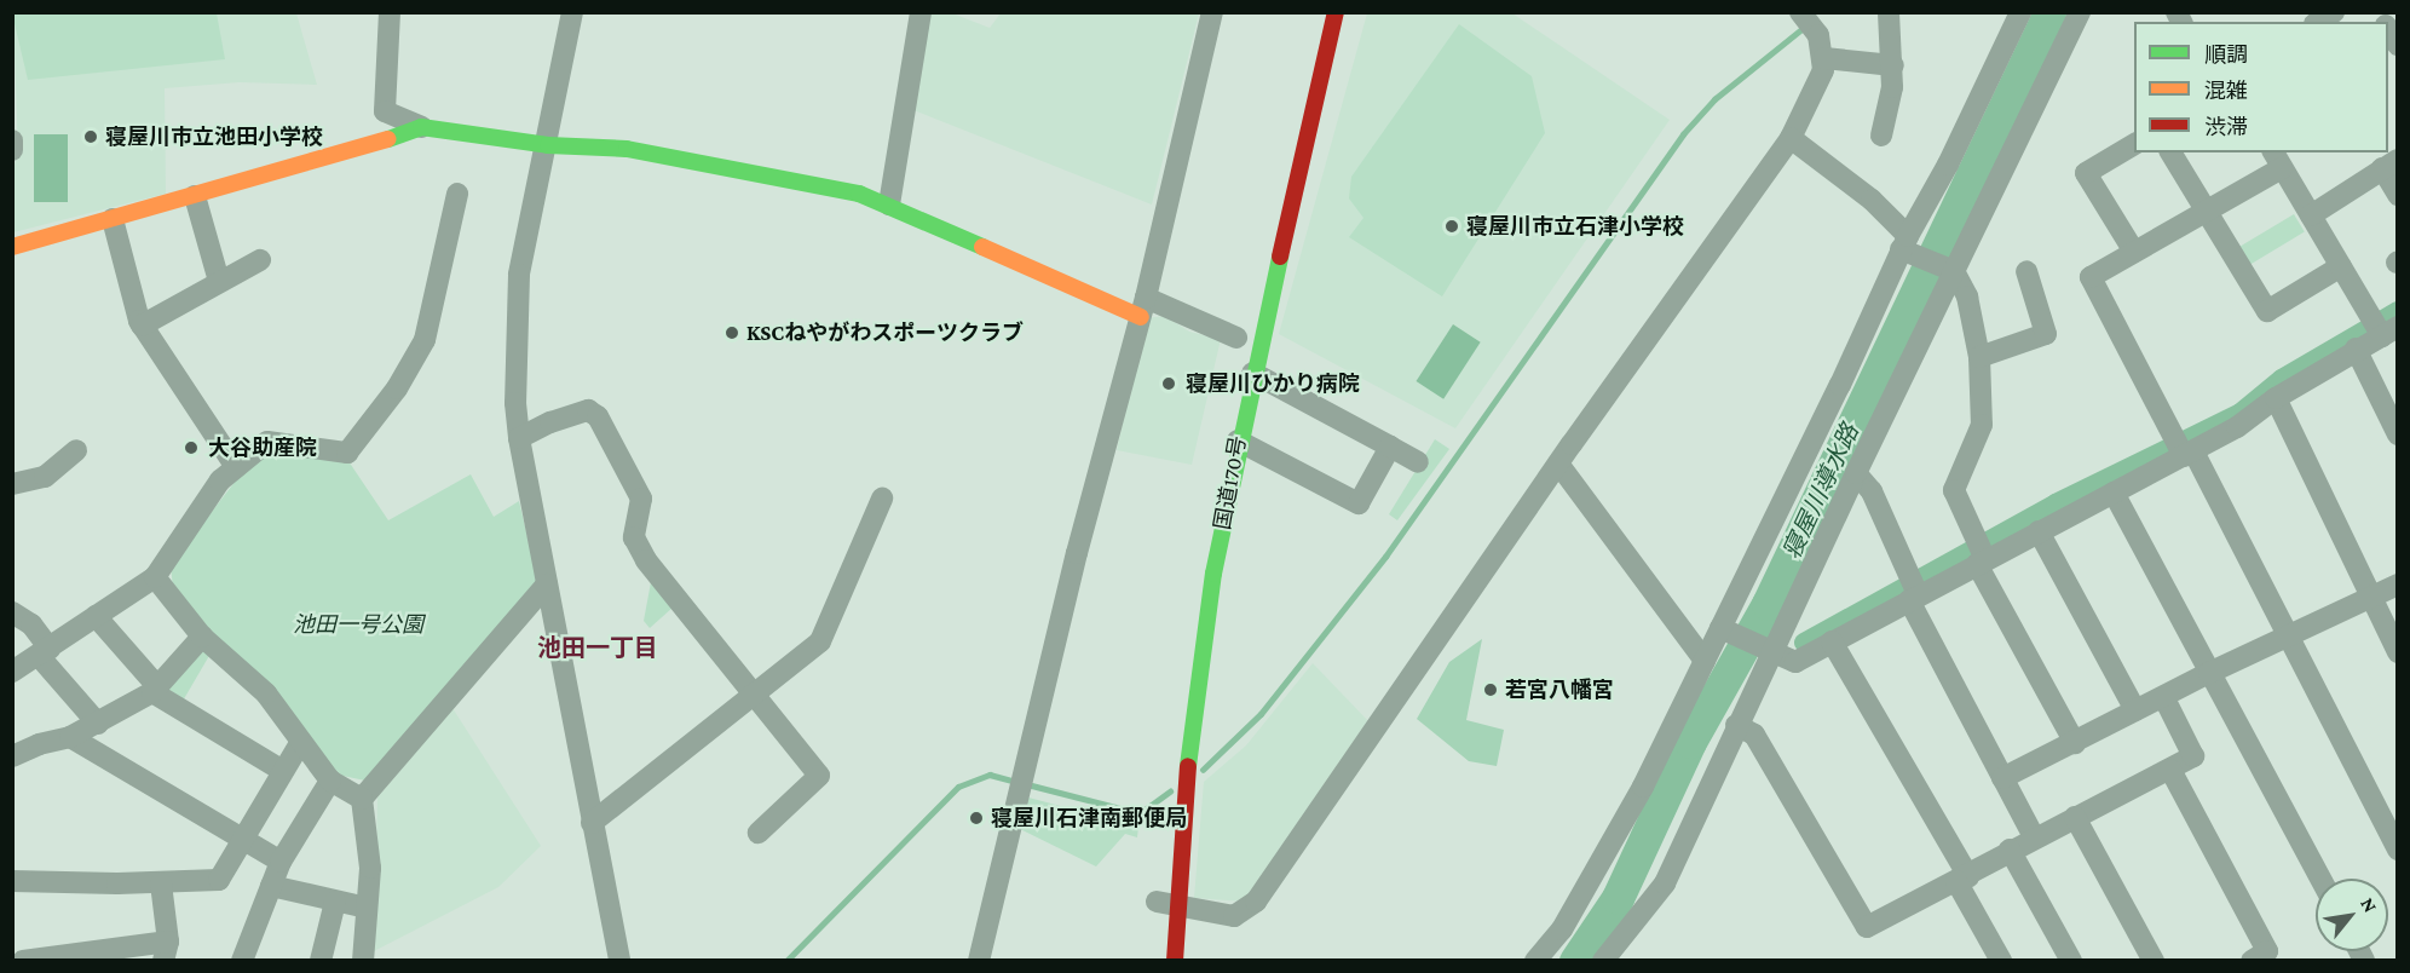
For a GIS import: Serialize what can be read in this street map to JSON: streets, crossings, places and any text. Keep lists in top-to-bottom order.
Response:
{
  "streets": {
    "main road": ["国道170号"]
  },
  "districts": ["池田一丁目"],
  "water": ["寝屋川導水路"],
  "parks": ["池田一号公園"],
  "places": [
    "寝屋川市立池田小学校",
    "寝屋川市立石津小学校",
    "KSCねやがわスポーツクラブ",
    "寝屋川ひかり病院",
    "大谷助産院",
    "若宮八幡宮",
    "寝屋川石津南郵便局"
  ],
  "legend": ["順調", "混雑", "渋滞"],
  "north": "top right"
}
